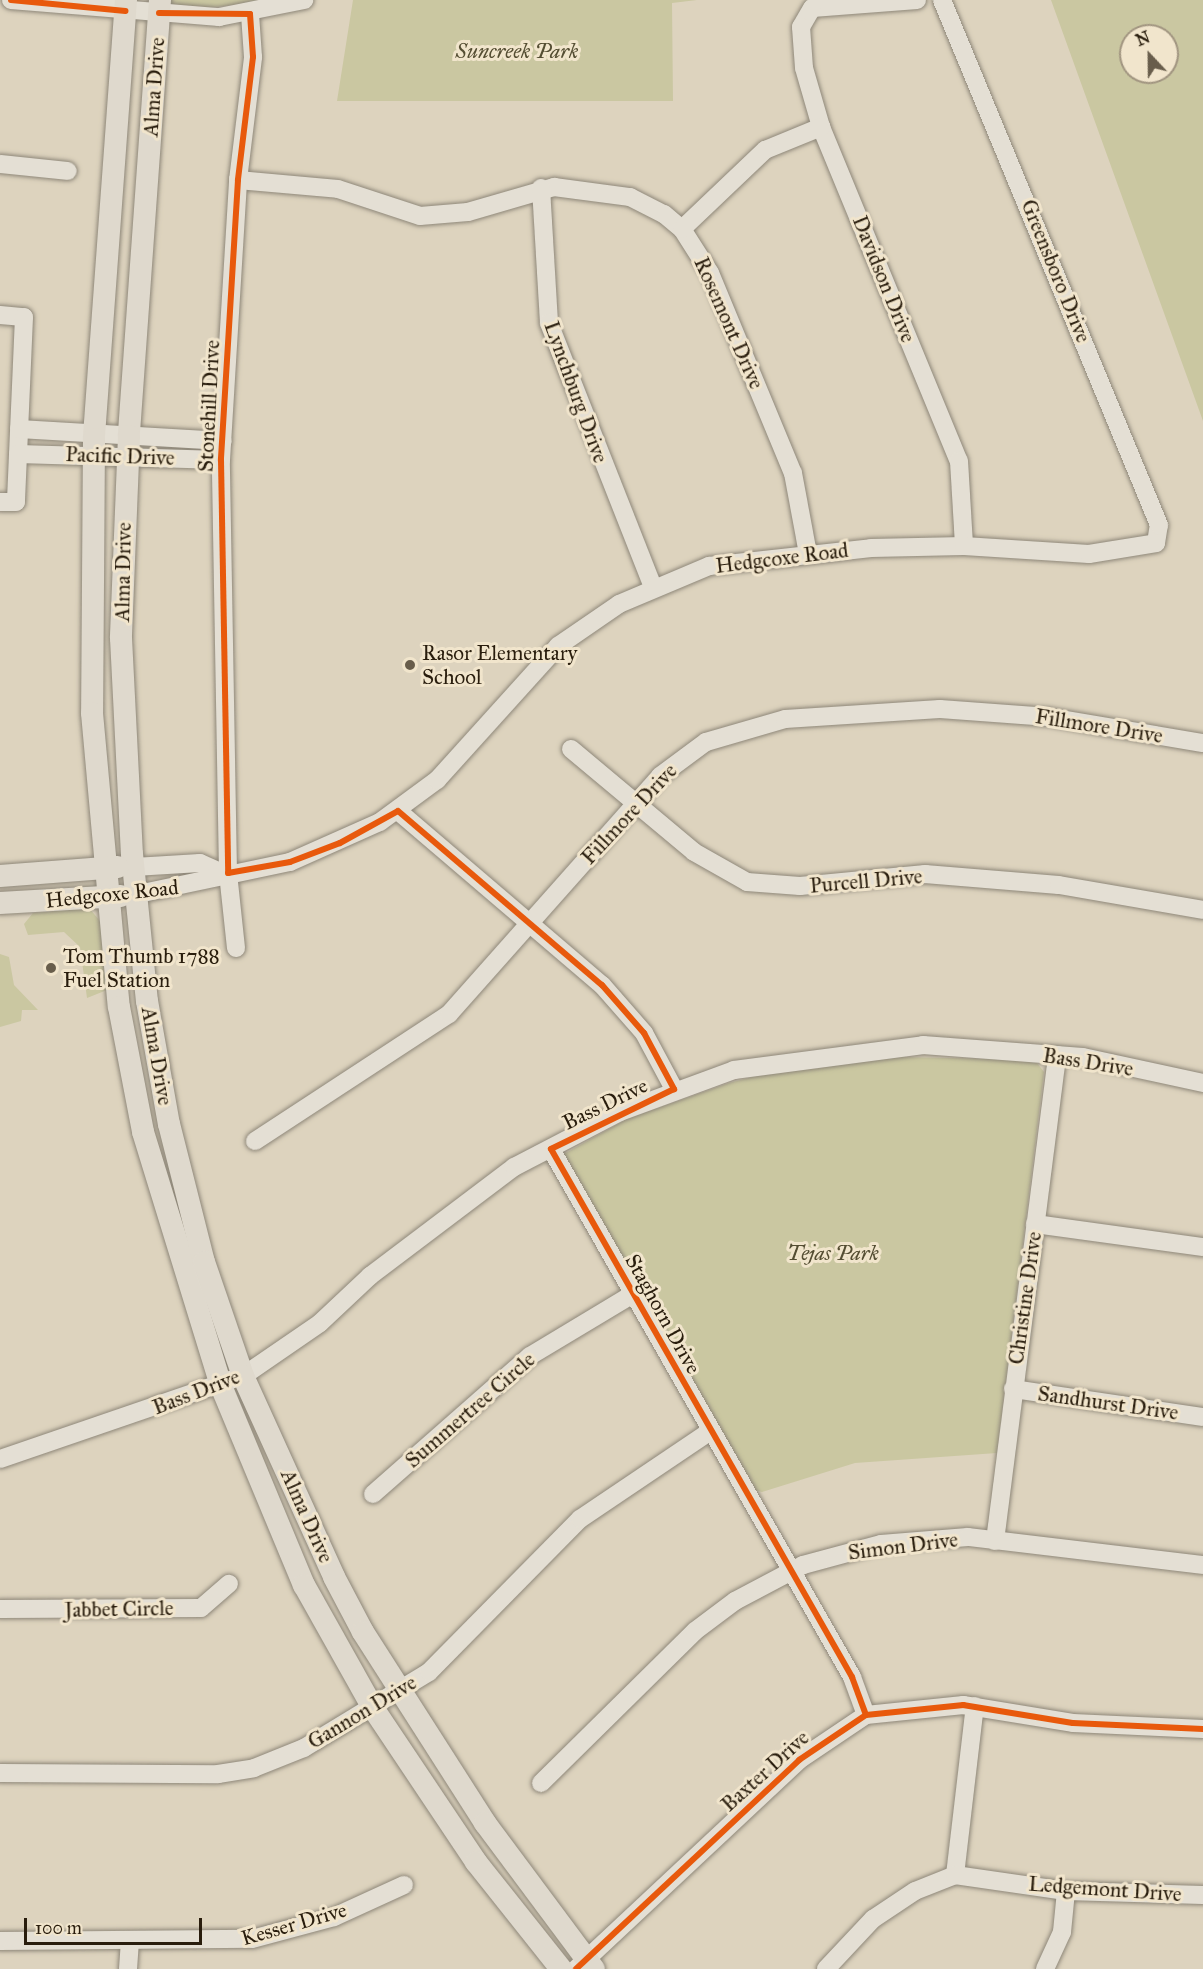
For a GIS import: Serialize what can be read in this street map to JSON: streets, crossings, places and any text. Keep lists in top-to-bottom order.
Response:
{
  "streets": {
    "main road": ["Alma Drive", "Hedgcoxe Road"],
    "street": [
      "Greensboro Drive",
      "Davidson Drive",
      "Rosemont Drive",
      "Lynchburg Drive",
      "Stonehill Drive",
      "Pacific Drive",
      "Fillmore Drive",
      "Purcell Drive",
      "Bass Drive",
      "Christine Drive",
      "Staghorn Drive",
      "Sandhurst Drive",
      "Summertree Circle",
      "Simon Drive",
      "Jabbet Circle",
      "Gannon Drive",
      "Baxter Drive",
      "Ledgemont Drive",
      "Kesser Drive"
    ]
  },
  "crossings": [
    ["Alma Drive", "Pacific Drive"],
    ["Alma Drive", "Hedgcoxe Road"],
    ["Alma Drive", "Bass Drive"],
    ["Alma Drive", "Gannon Drive"],
    ["Alma Drive", "Baxter Drive"],
    ["Greensboro Drive", "Hedgcoxe Road"],
    ["Davidson Drive", "Hedgcoxe Road"],
    ["Rosemont Drive", "Lynchburg Drive"],
    ["Rosemont Drive", "Stonehill Drive"],
    ["Rosemont Drive", "Hedgcoxe Road"],
    ["Lynchburg Drive", "Hedgcoxe Road"],
    ["Stonehill Drive", "Pacific Drive"],
    ["Stonehill Drive", "Hedgcoxe Road"],
    ["Fillmore Drive", "Purcell Drive"],
    ["Bass Drive", "Christine Drive"],
    ["Bass Drive", "Staghorn Drive"],
    ["Christine Drive", "Sandhurst Drive"],
    ["Christine Drive", "Simon Drive"],
    ["Staghorn Drive", "Summertree Circle"],
    ["Staghorn Drive", "Simon Drive"],
    ["Staghorn Drive", "Gannon Drive"],
    ["Staghorn Drive", "Baxter Drive"]
  ],
  "parks": ["Suncreek Park", "Tejas Park"],
  "places": ["Rasor Elementary School", "Tom Thumb 1788 Fuel Station"],
  "scale_bar": "100 m",
  "north": "top"
}
